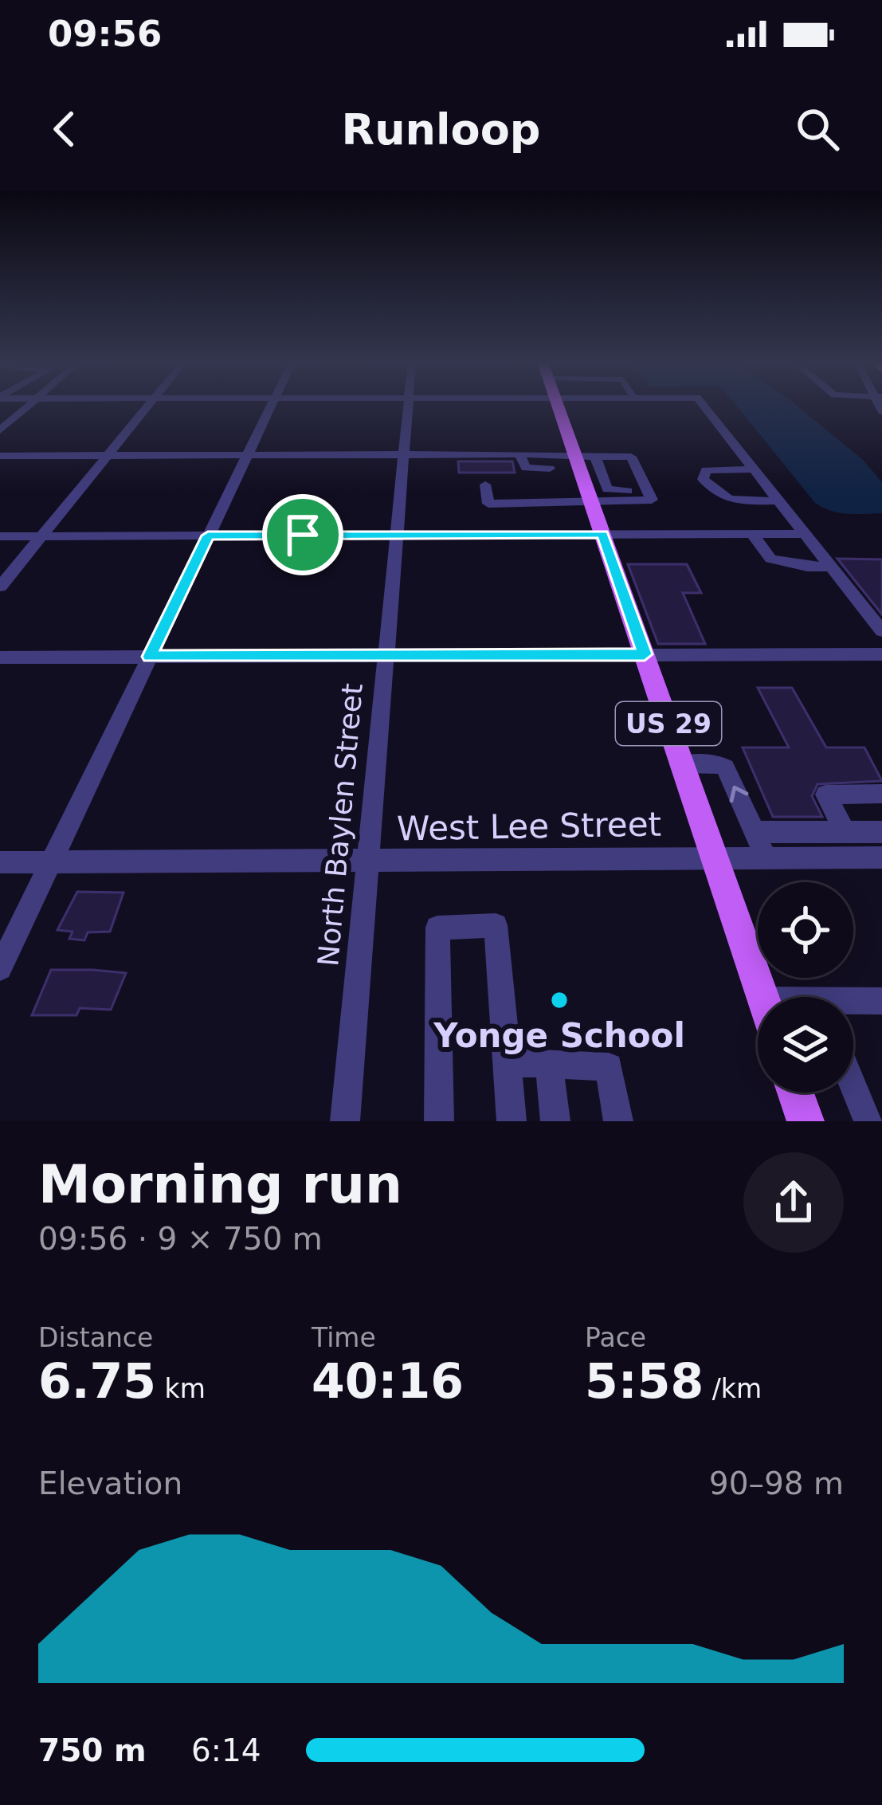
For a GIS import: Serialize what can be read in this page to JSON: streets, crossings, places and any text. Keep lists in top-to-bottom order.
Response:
{
  "streets": {
    "main road": ["US 29"],
    "street": ["North Baylen Street", "West Lee Street"]
  },
  "crossings": [
    ["US 29", "West Lee Street"],
    ["North Baylen Street", "West Lee Street"]
  ],
  "places": ["Yonge School"],
  "page": {
    "status": "09:56",
    "header": "Runloop",
    "heading": ["Morning run", "09:56 · 9 × 750 m"],
    "stats": [
      ["Distance", "6.75 km"],
      ["Time", "40:16"],
      ["Pace", "5:58 /km"]
    ],
    "chart": ["Elevation", "90–98 m"],
    "list": [
      {
        "name": "750 m",
        "note": "6:14"
      }
    ]
  }
}
